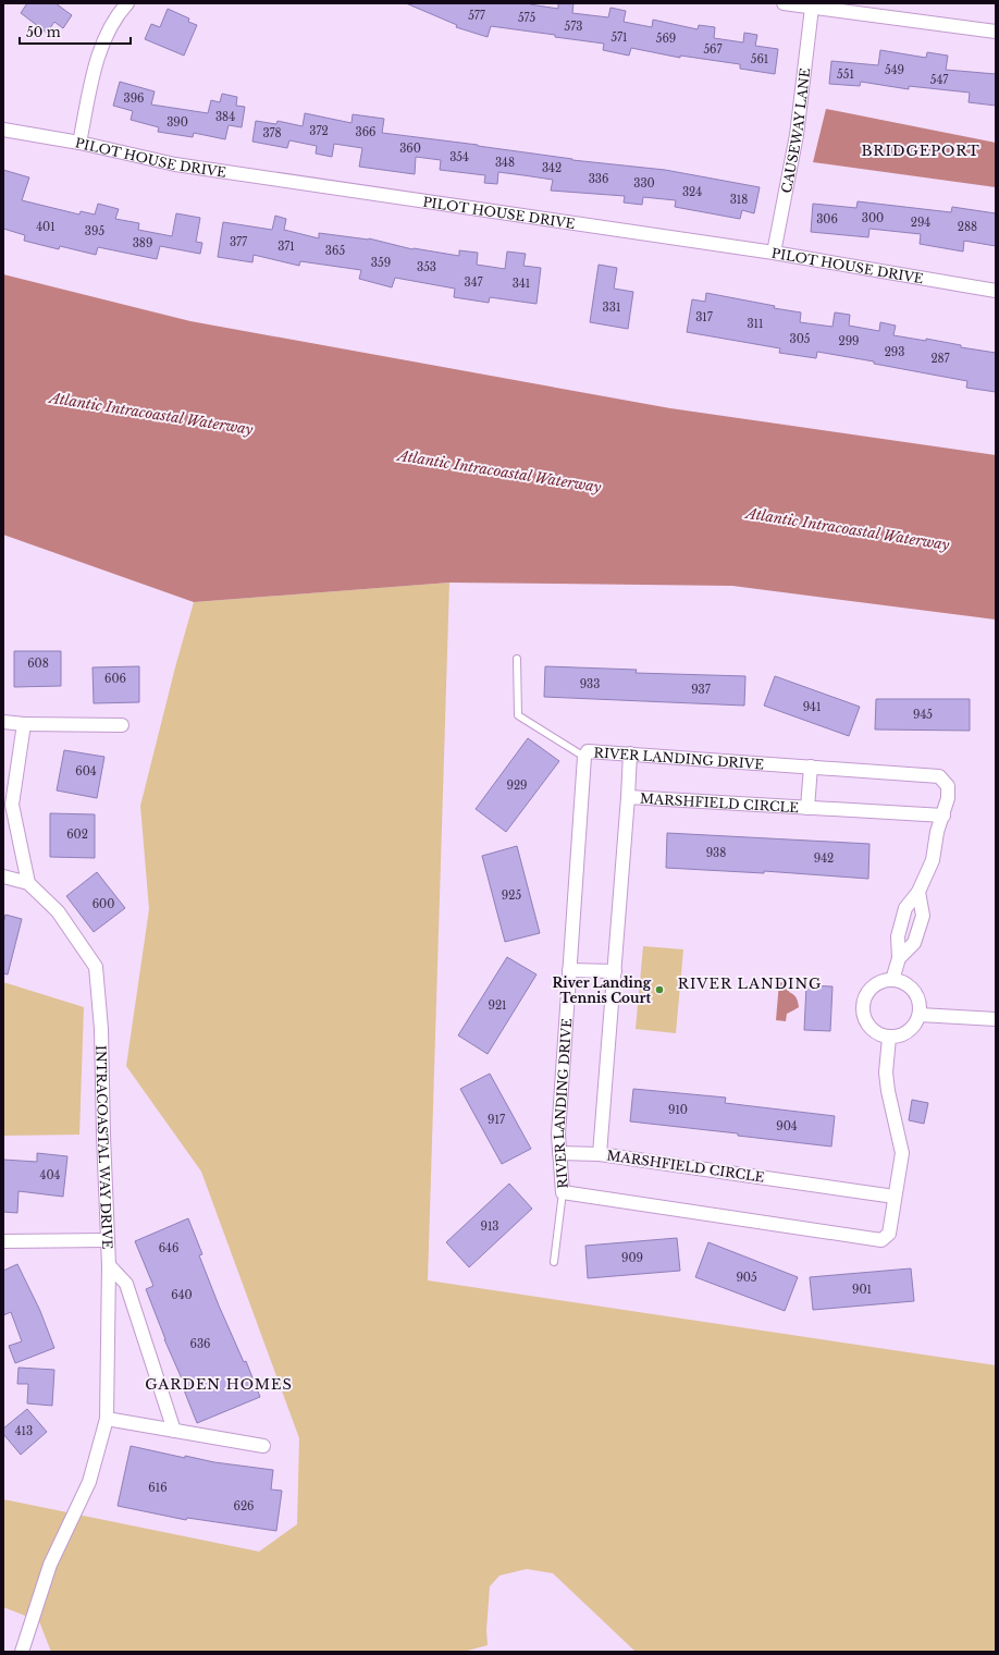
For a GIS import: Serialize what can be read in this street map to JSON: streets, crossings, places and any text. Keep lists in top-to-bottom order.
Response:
{
  "streets": {
    "street": [
      "CAUSEWAY LANE",
      "PILOT HOUSE DRIVE",
      "RIVER LANDING DRIVE",
      "MARSHFIELD CIRCLE",
      "INTRACOASTAL WAY DRIVE"
    ]
  },
  "crossings": [
    ["CAUSEWAY LANE", "PILOT HOUSE DRIVE"],
    ["RIVER LANDING DRIVE", "MARSHFIELD CIRCLE"]
  ],
  "districts": ["BRIDGEPORT", "RIVER LANDING", "GARDEN HOMES"],
  "water": ["Atlantic Intracoastal Waterway"],
  "places": ["River Landing Tennis Court"],
  "house_numbers": [
    "577",
    "575",
    "573",
    "571",
    "569",
    "567",
    "561",
    "549",
    "551",
    "547",
    "396",
    "384",
    "390",
    "372",
    "366",
    "378",
    "360",
    "354",
    "348",
    "342",
    "336",
    "330",
    "324",
    "318",
    "300",
    "306",
    "294",
    "401",
    "288",
    "395",
    "377",
    "389",
    "371",
    "365",
    "359",
    "353",
    "347",
    "341",
    "331",
    "317",
    "311",
    "305",
    "299",
    "293",
    "287",
    "608",
    "606",
    "933",
    "937",
    "941",
    "945",
    "604",
    "929",
    "602",
    "938",
    "942",
    "925",
    "600",
    "921",
    "910",
    "917",
    "904",
    "404",
    "913",
    "646",
    "909",
    "905",
    "901",
    "640",
    "636",
    "413",
    "616",
    "626"
  ],
  "scale_bar": "50 m"
}
